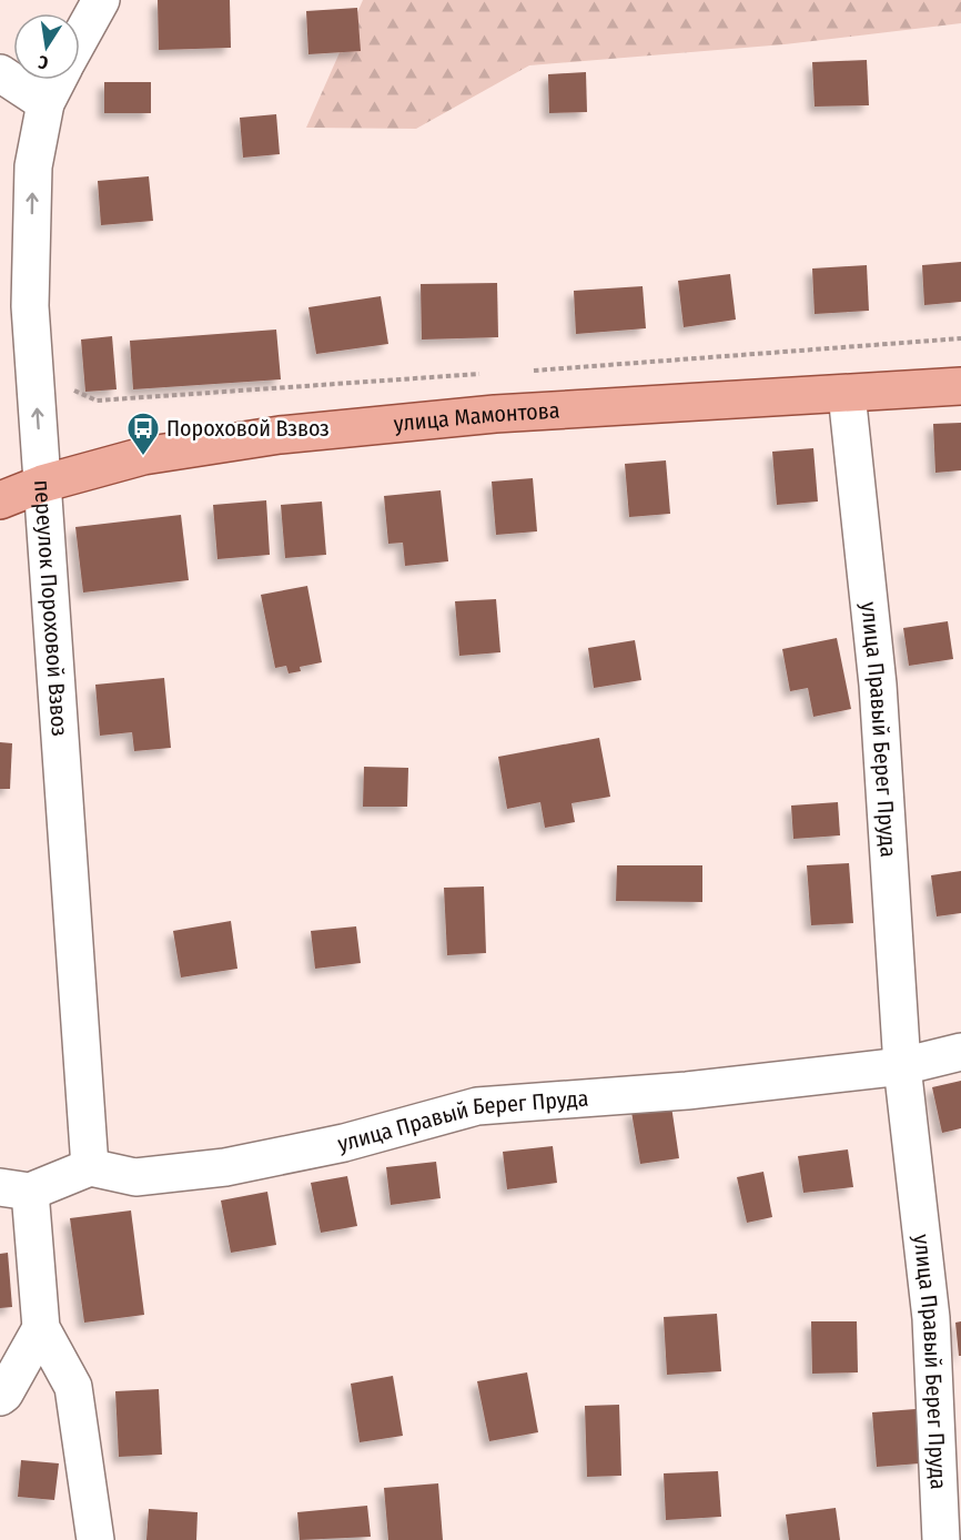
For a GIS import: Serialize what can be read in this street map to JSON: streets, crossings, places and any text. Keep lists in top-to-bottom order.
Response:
{
  "streets": {
    "main road": ["улица Мамонтова"],
    "street": ["переулок Пороховой Взвоз", "улица Правый Берег Пруда"]
  },
  "crossings": [
    ["улица Мамонтова", "переулок Пороховой Взвоз"],
    ["улица Мамонтова", "улица Правый Берег Пруда"],
    ["переулок Пороховой Взвоз", "улица Правый Берег Пруда"]
  ],
  "places": {
    "bus stop": ["Пороховой Взвоз"]
  },
  "north": "bottom"
}
